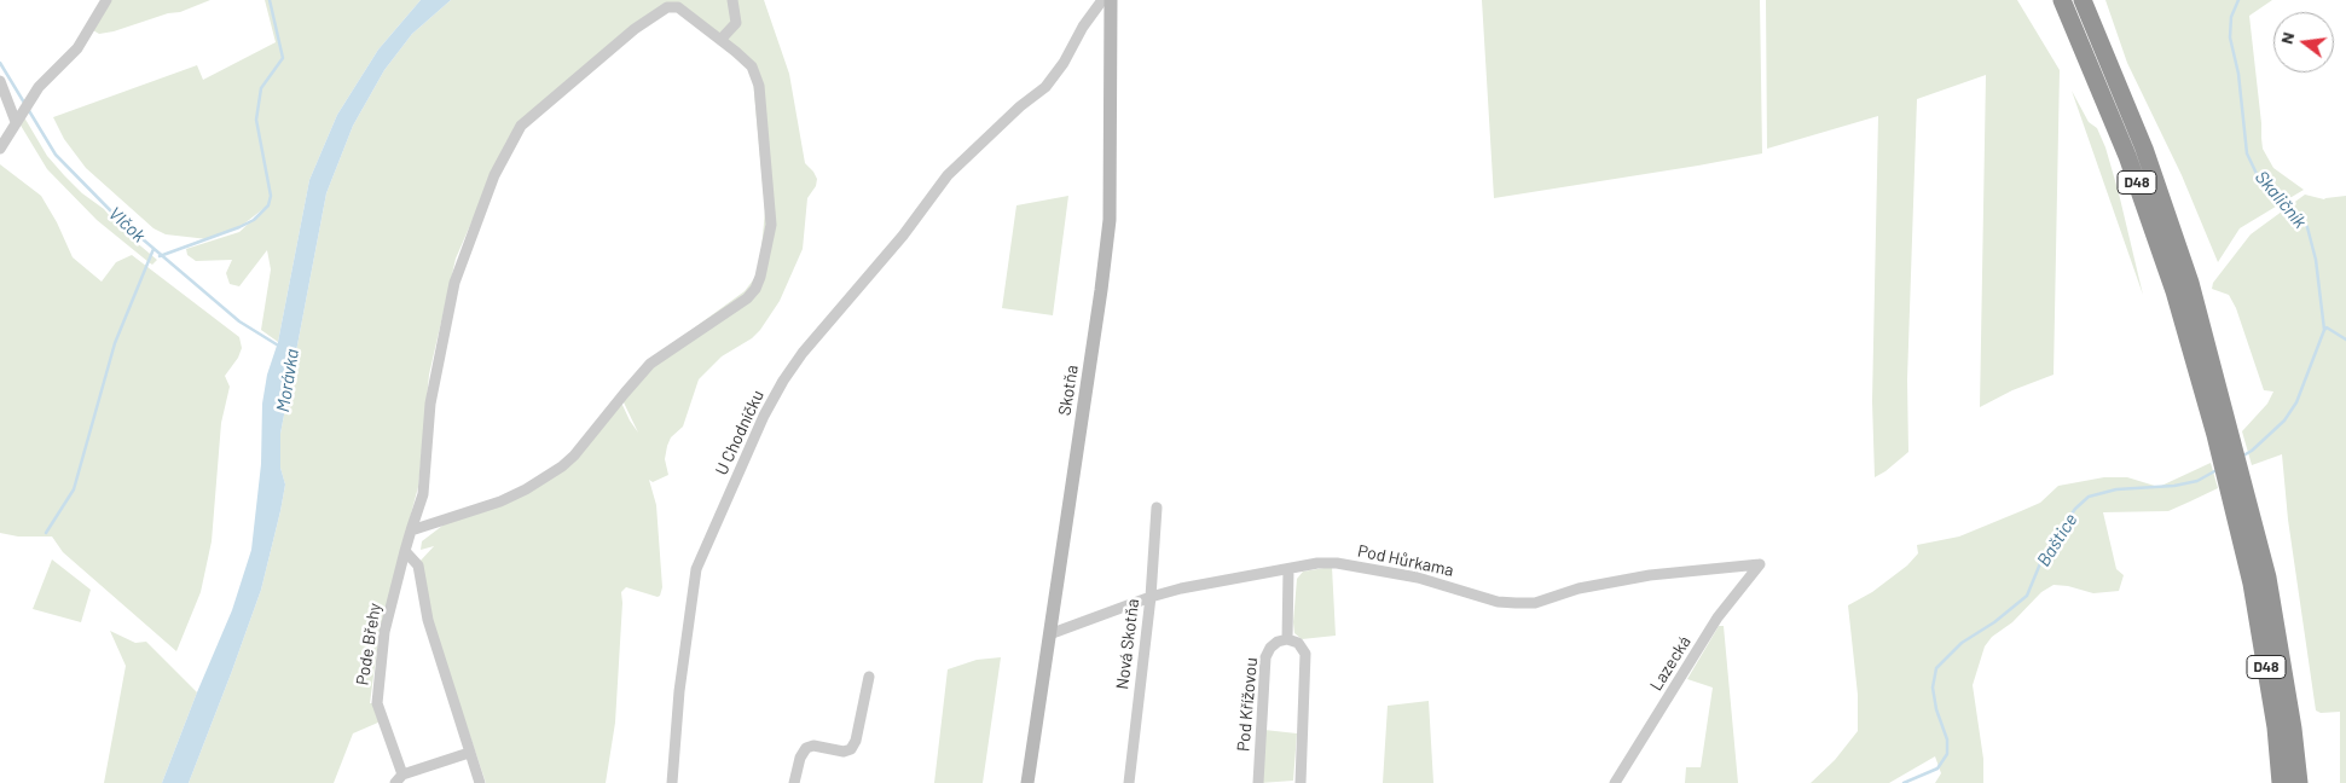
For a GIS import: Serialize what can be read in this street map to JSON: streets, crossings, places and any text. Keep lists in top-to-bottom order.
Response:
{
  "streets": {
    "highway": ["D48"],
    "street": [
      "Skotňa",
      "U Chodníčku",
      "Pod Hůrkama",
      "Pode Břehy",
      "Nová Skotňa",
      "Lazecká",
      "Pod Křížovou"
    ]
  },
  "crossings": [
    ["Skotňa", "Pod Hůrkama"],
    ["Pod Hůrkama", "Nová Skotňa"],
    ["Pod Hůrkama", "Lazecká"]
  ],
  "water": [
    "Skaličník",
    "Vlčok",
    "Morávka",
    "Baštice"
  ],
  "north": "left"
}
